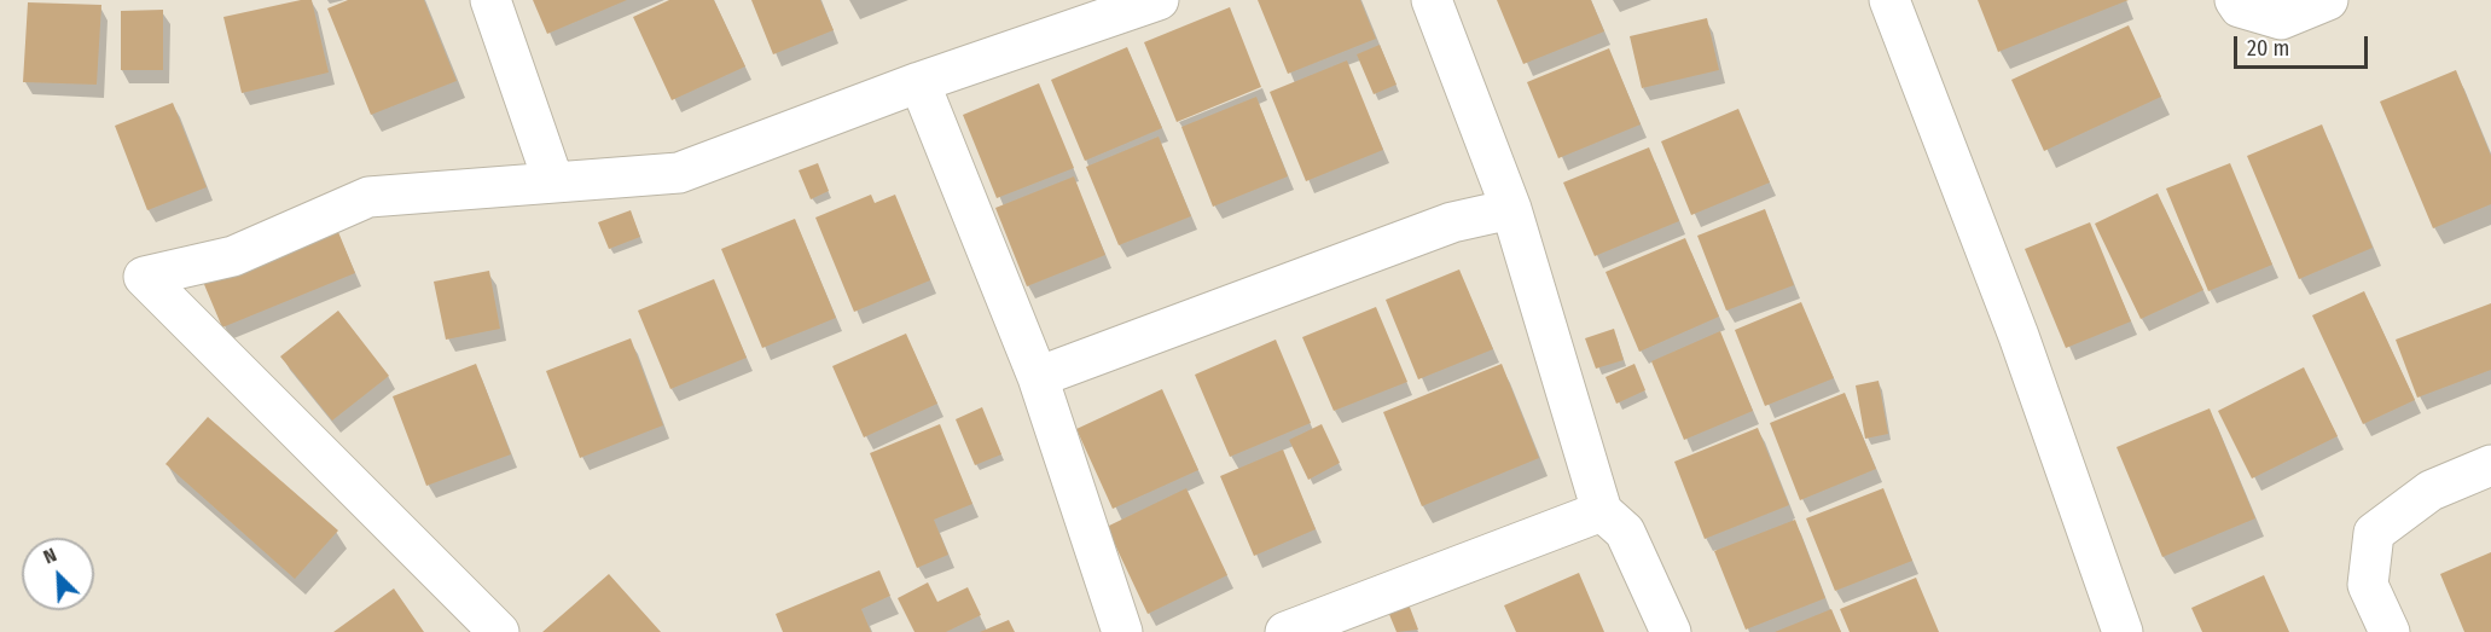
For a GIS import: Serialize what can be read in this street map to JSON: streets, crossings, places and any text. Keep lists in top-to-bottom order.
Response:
{
  "scale_bar": "20 m",
  "north": "top left"
}
